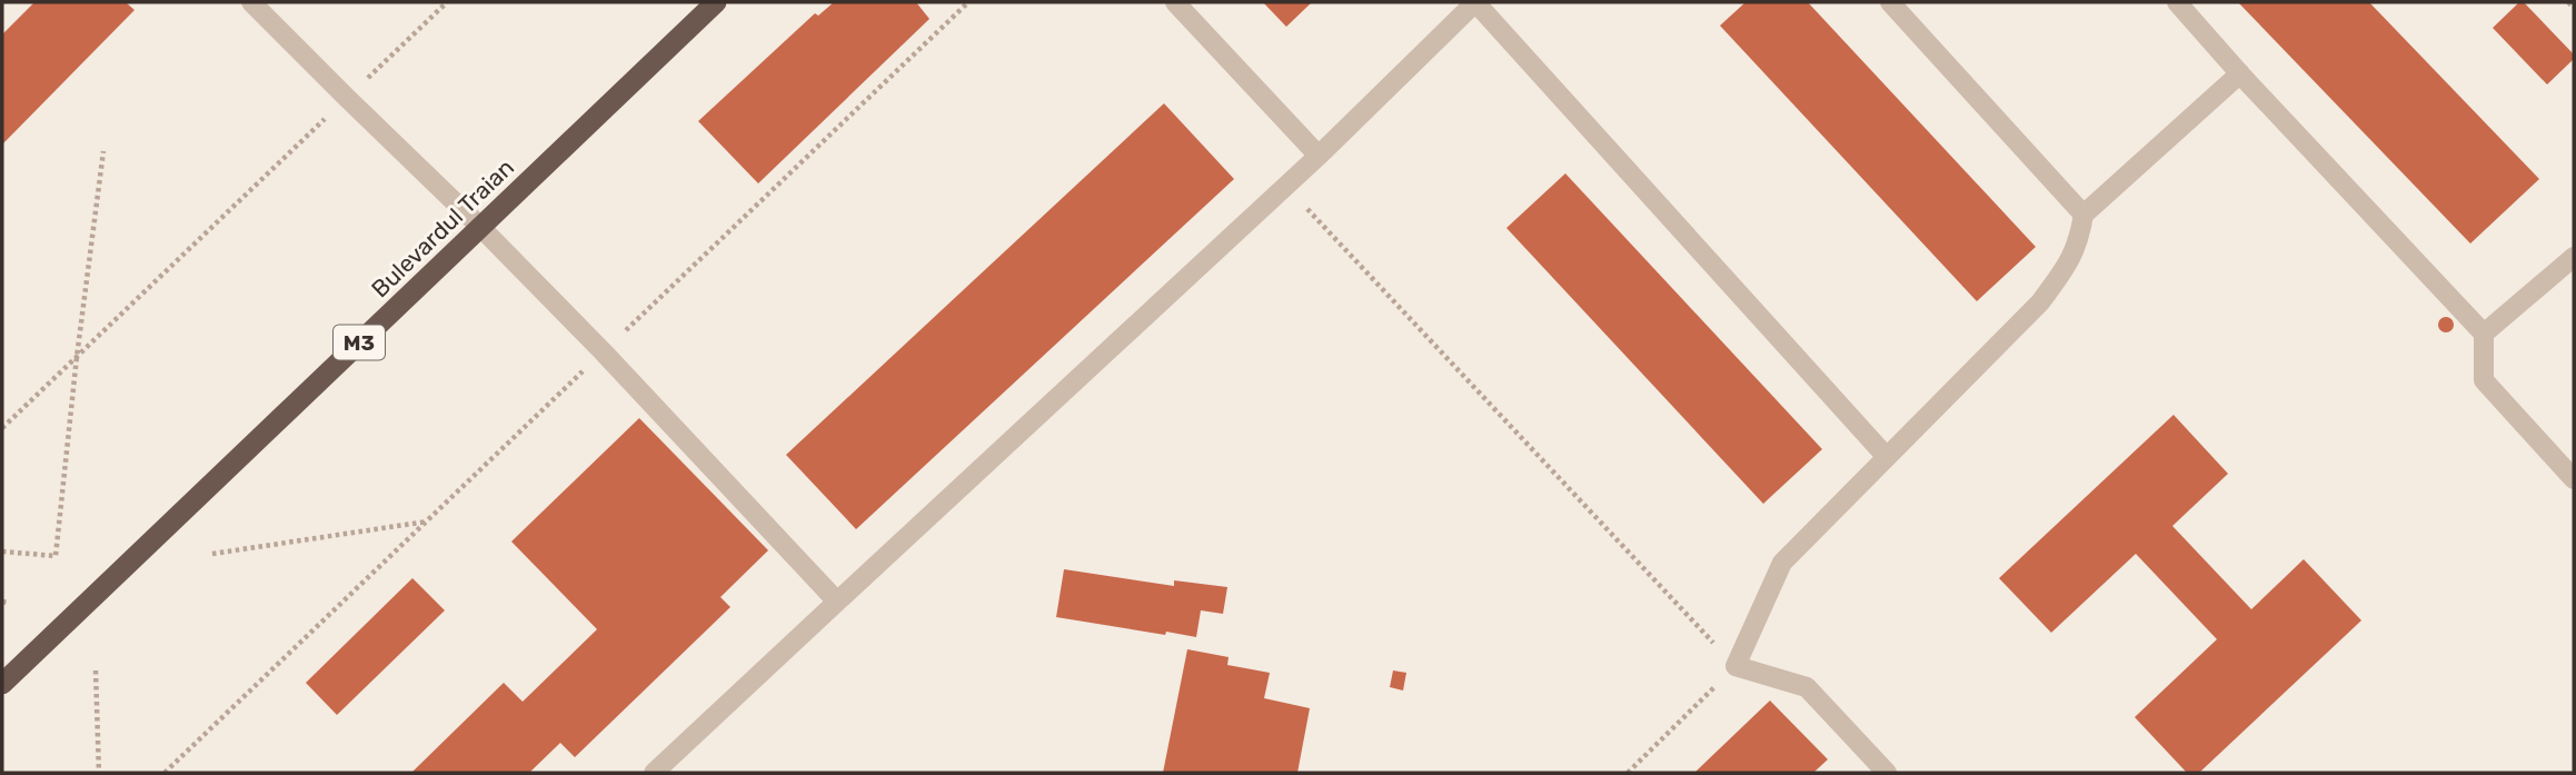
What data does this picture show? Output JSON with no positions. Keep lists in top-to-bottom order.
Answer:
{
  "streets": {
    "highway": ["Bulevardul Traian", "M3"]
  }
}
